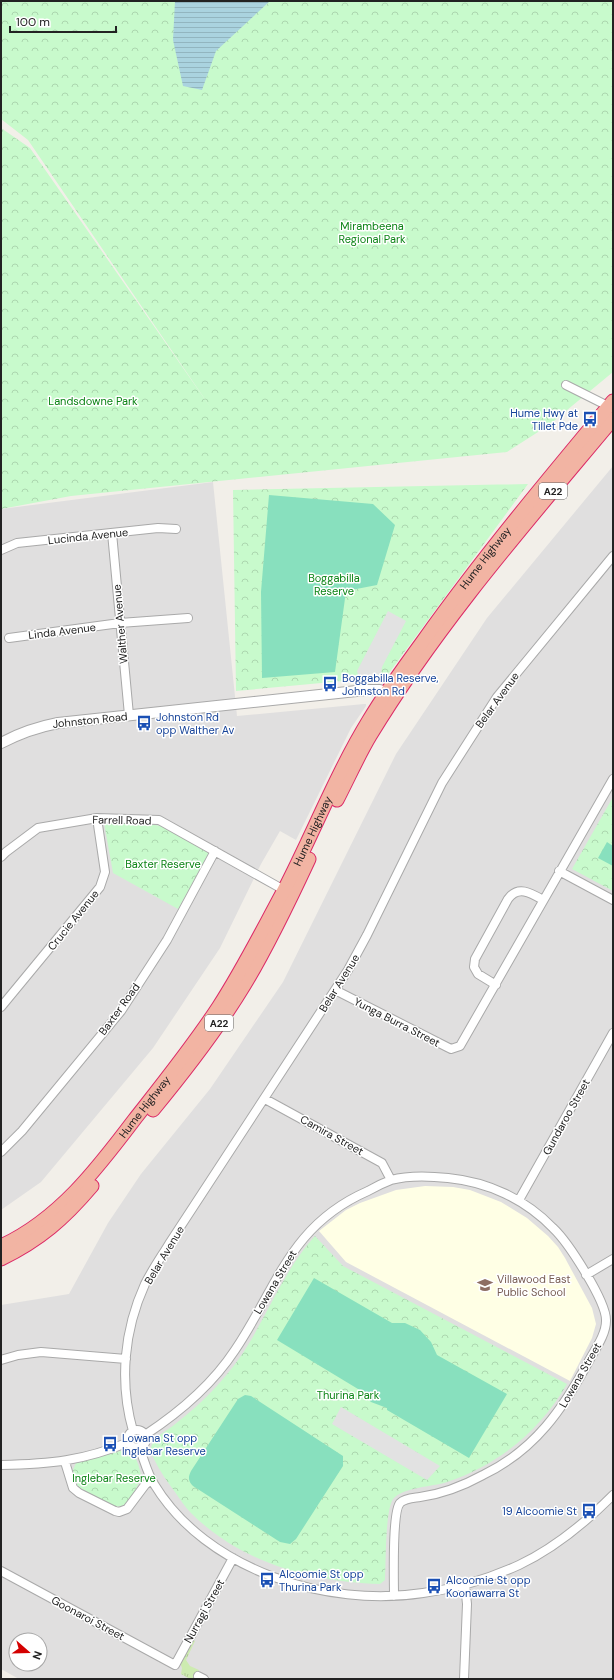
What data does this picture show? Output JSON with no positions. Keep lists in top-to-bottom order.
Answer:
{
  "streets": {
    "highway": ["A22", "Hume Highway"],
    "street": [
      "Lucinda Avenue",
      "Walther Avenue",
      "Linda Avenue",
      "Belar Avenue",
      "Johnston Road",
      "Farrell Road",
      "Crucie Avenue",
      "Baxter Road",
      "Yunga Burra Street",
      "Gundaroo Street",
      "Camira Street",
      "Lowana Street",
      "Nurragi Street",
      "Goonaroi Street"
    ]
  },
  "crossings": [
    ["Lucinda Avenue", "Walther Avenue"],
    ["Hume Highway", "Johnston Road"],
    ["Hume Highway", "Farrell Road"],
    ["Walther Avenue", "Linda Avenue"],
    ["Walther Avenue", "Johnston Road"],
    ["Belar Avenue", "Yunga Burra Street"],
    ["Belar Avenue", "Camira Street"],
    ["Belar Avenue", "Lowana Street"],
    ["Farrell Road", "Crucie Avenue"],
    ["Farrell Road", "Baxter Road"],
    ["Gundaroo Street", "Lowana Street"],
    ["Camira Street", "Lowana Street"],
    ["Nurragi Street", "Goonaroi Street"]
  ],
  "parks": [
    "Mirambeena Regional Park",
    "Landsdowne Park",
    "Boggabilla Reserve",
    "Baxter Reserve",
    "Thurina Park",
    "Inglebar Reserve"
  ],
  "places": {
    "bus stop": [
      "Hume Hwy at Tillet Pde",
      "Boggabilla Reserve, Johnston Rd",
      "Johnston Rd opp Walther Av",
      "Lowana St opp Inglebar Reserve",
      "19 Alcoomie St",
      "Alcoomie St opp Thurina Park",
      "Alcoomie St opp Koonawarra St"
    ],
    "school or university": ["Villawood East Public School"]
  },
  "scale_bar": "100 m",
  "north": "right"
}
